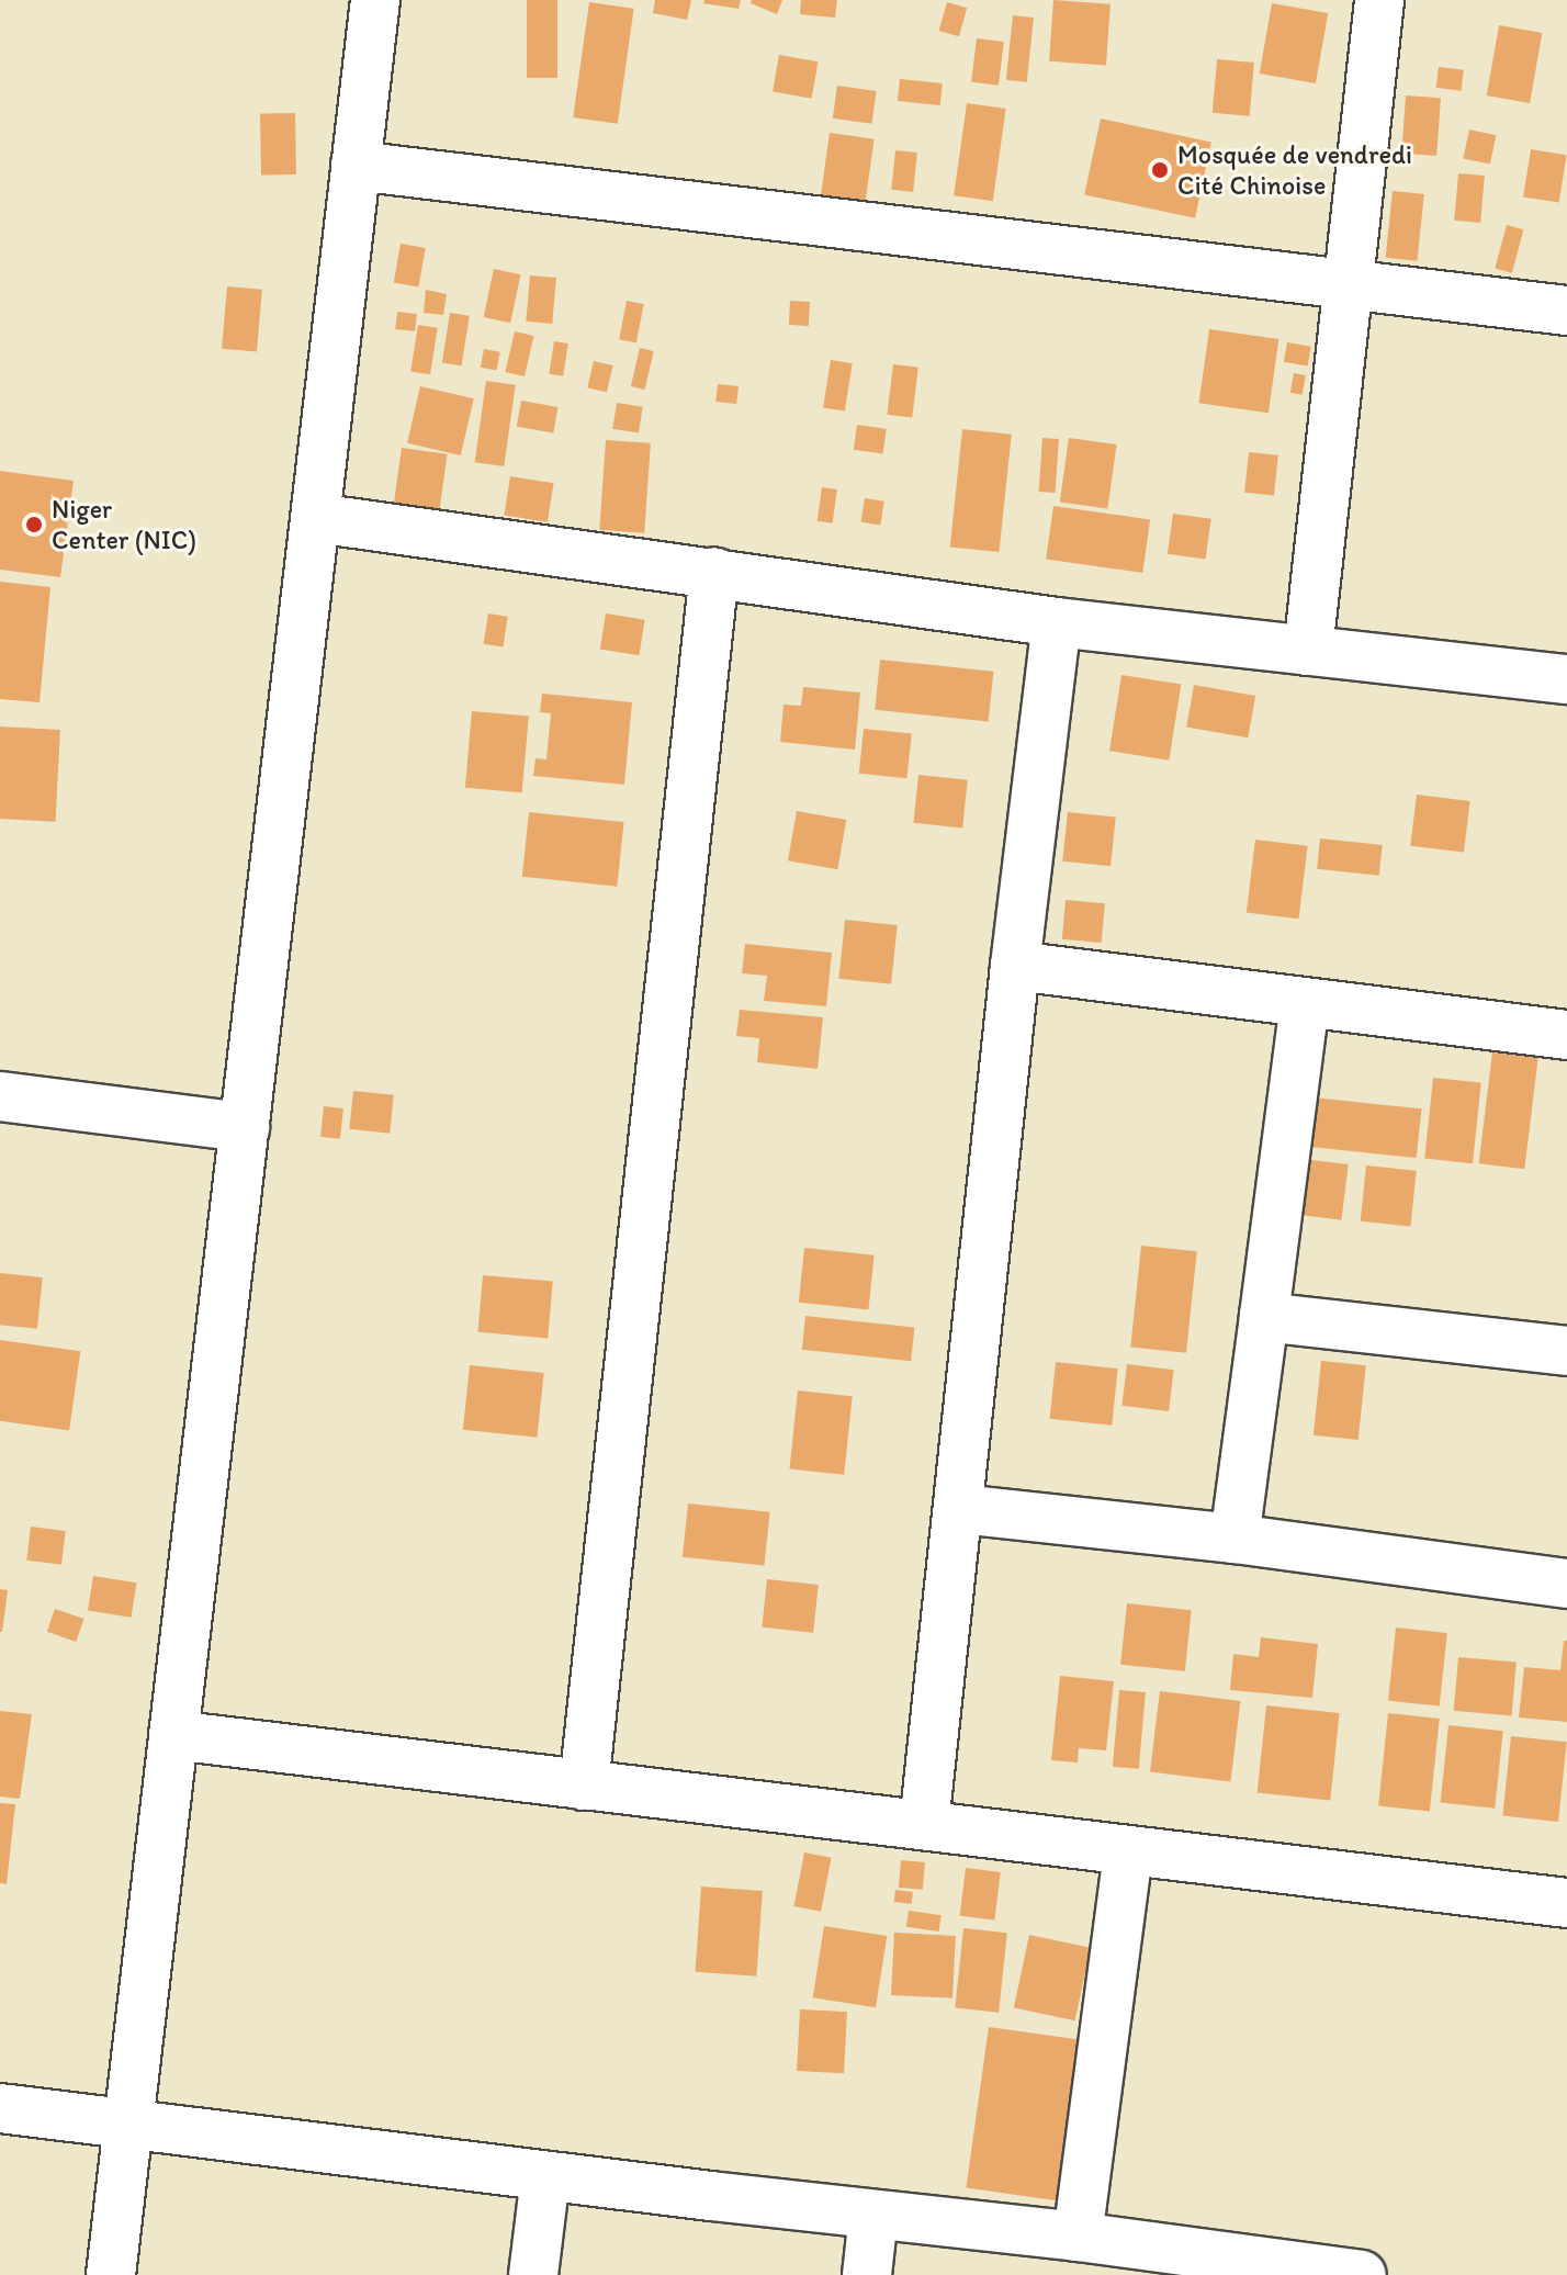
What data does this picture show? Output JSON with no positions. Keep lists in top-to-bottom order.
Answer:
{
  "places": ["Mosquée de vendredi Cité Chinoise", "Niger Center (NIC)"]
}
